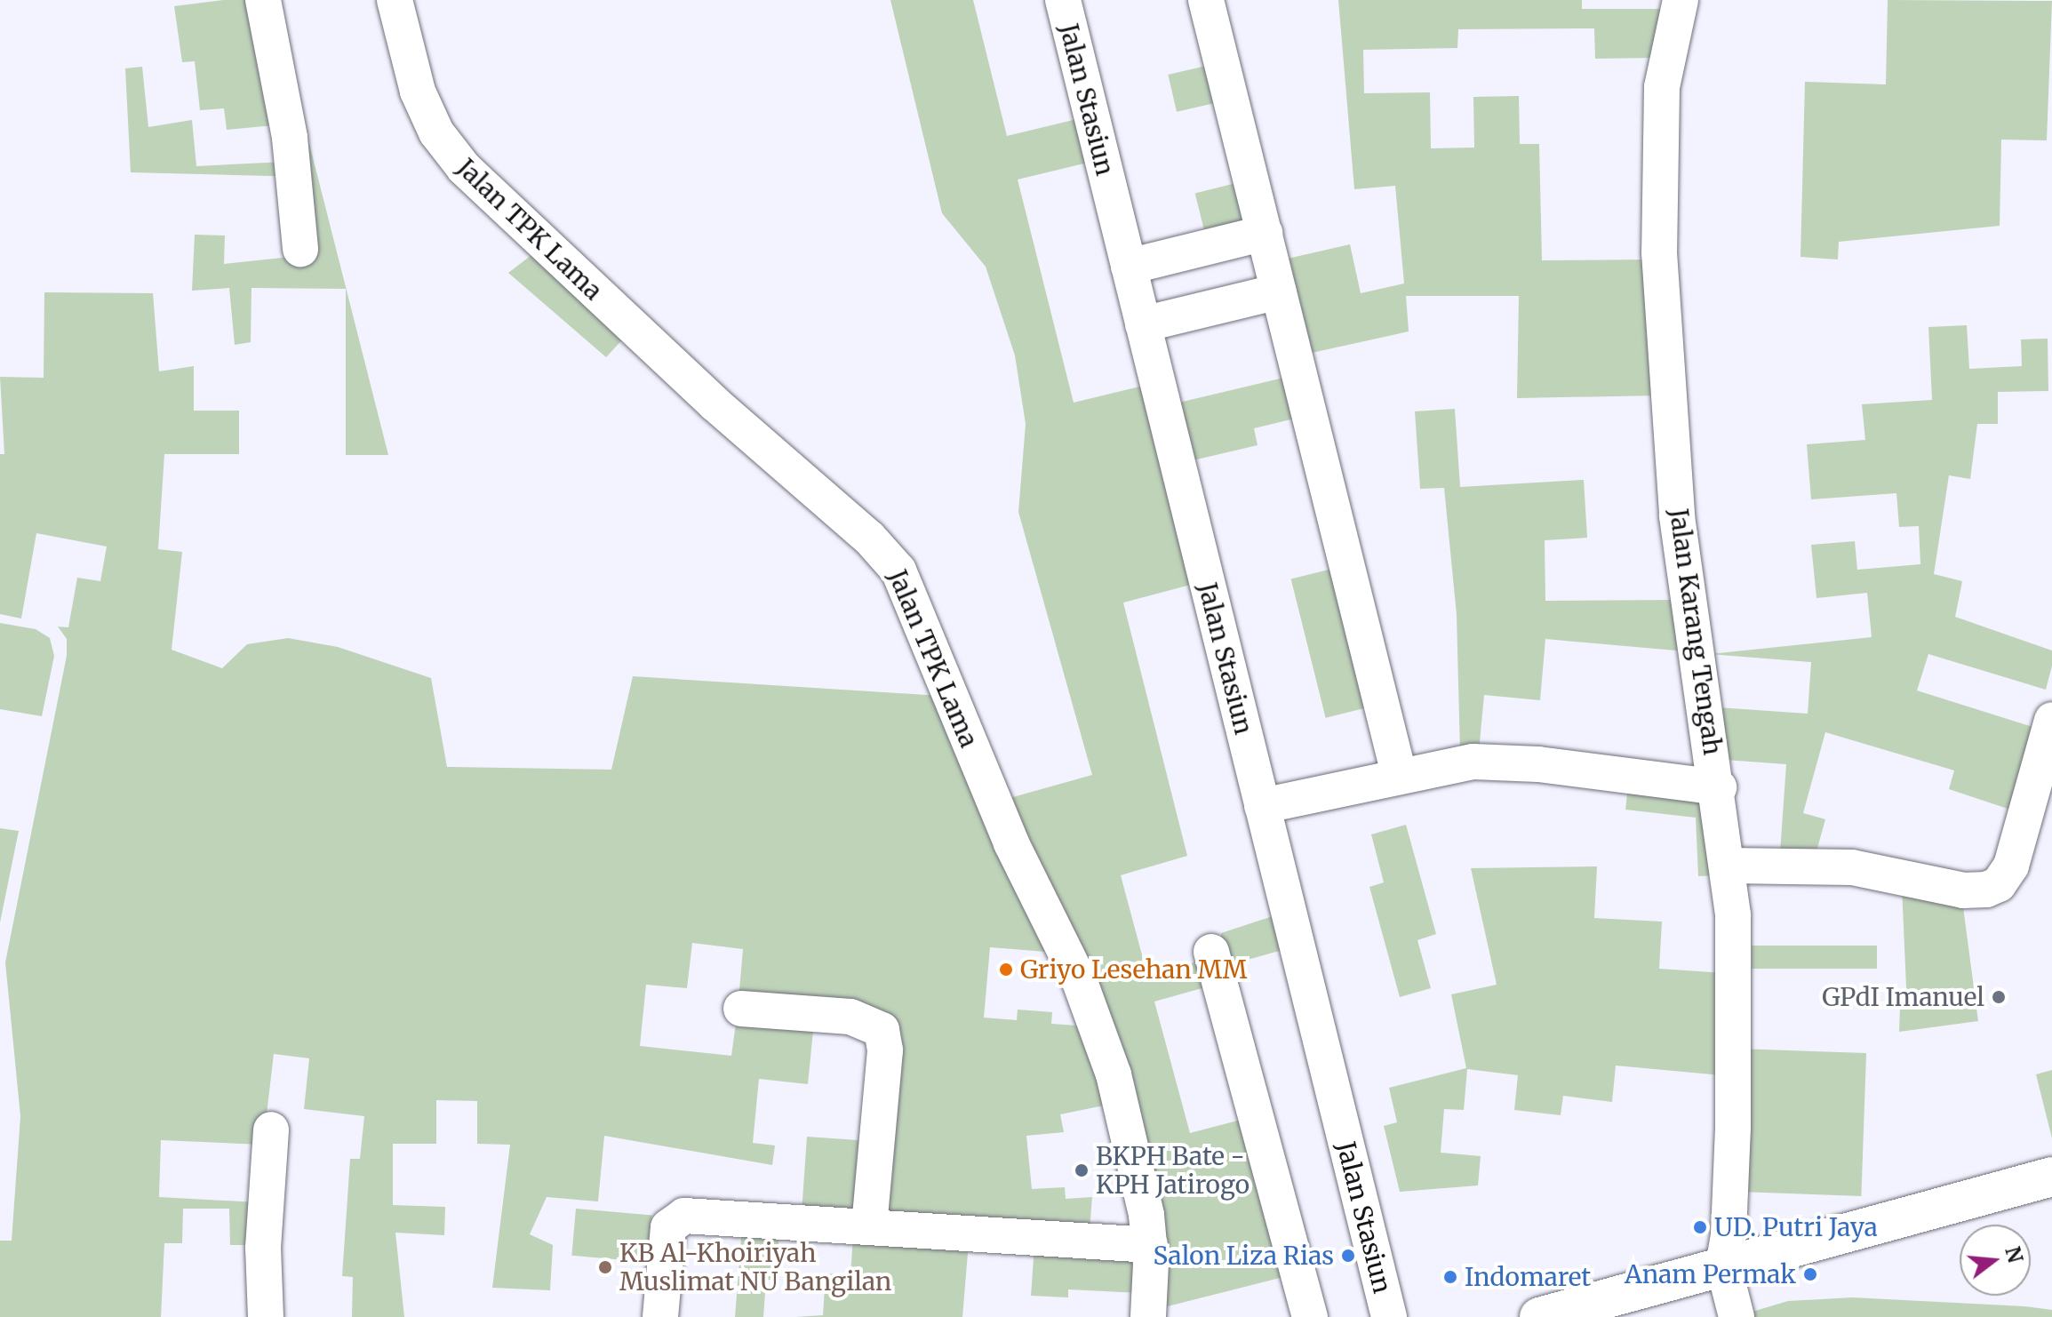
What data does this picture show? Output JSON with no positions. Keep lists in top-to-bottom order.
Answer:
{
  "streets": {
    "street": ["Jalan Stasiun", "Jalan TPK Lama", "Jalan Karang Tengah"]
  },
  "places": [
    "Griyo Lesehan MM",
    "GPdI Imanuel",
    "BKPH Bate - KPH Jatirogo",
    "UD. Putri Jaya",
    "Salon Liza Rias",
    "KB Al-Khoiriyah Muslimat NU Bangilan",
    "Anam Permak",
    "Indomaret"
  ],
  "north": "right"
}
